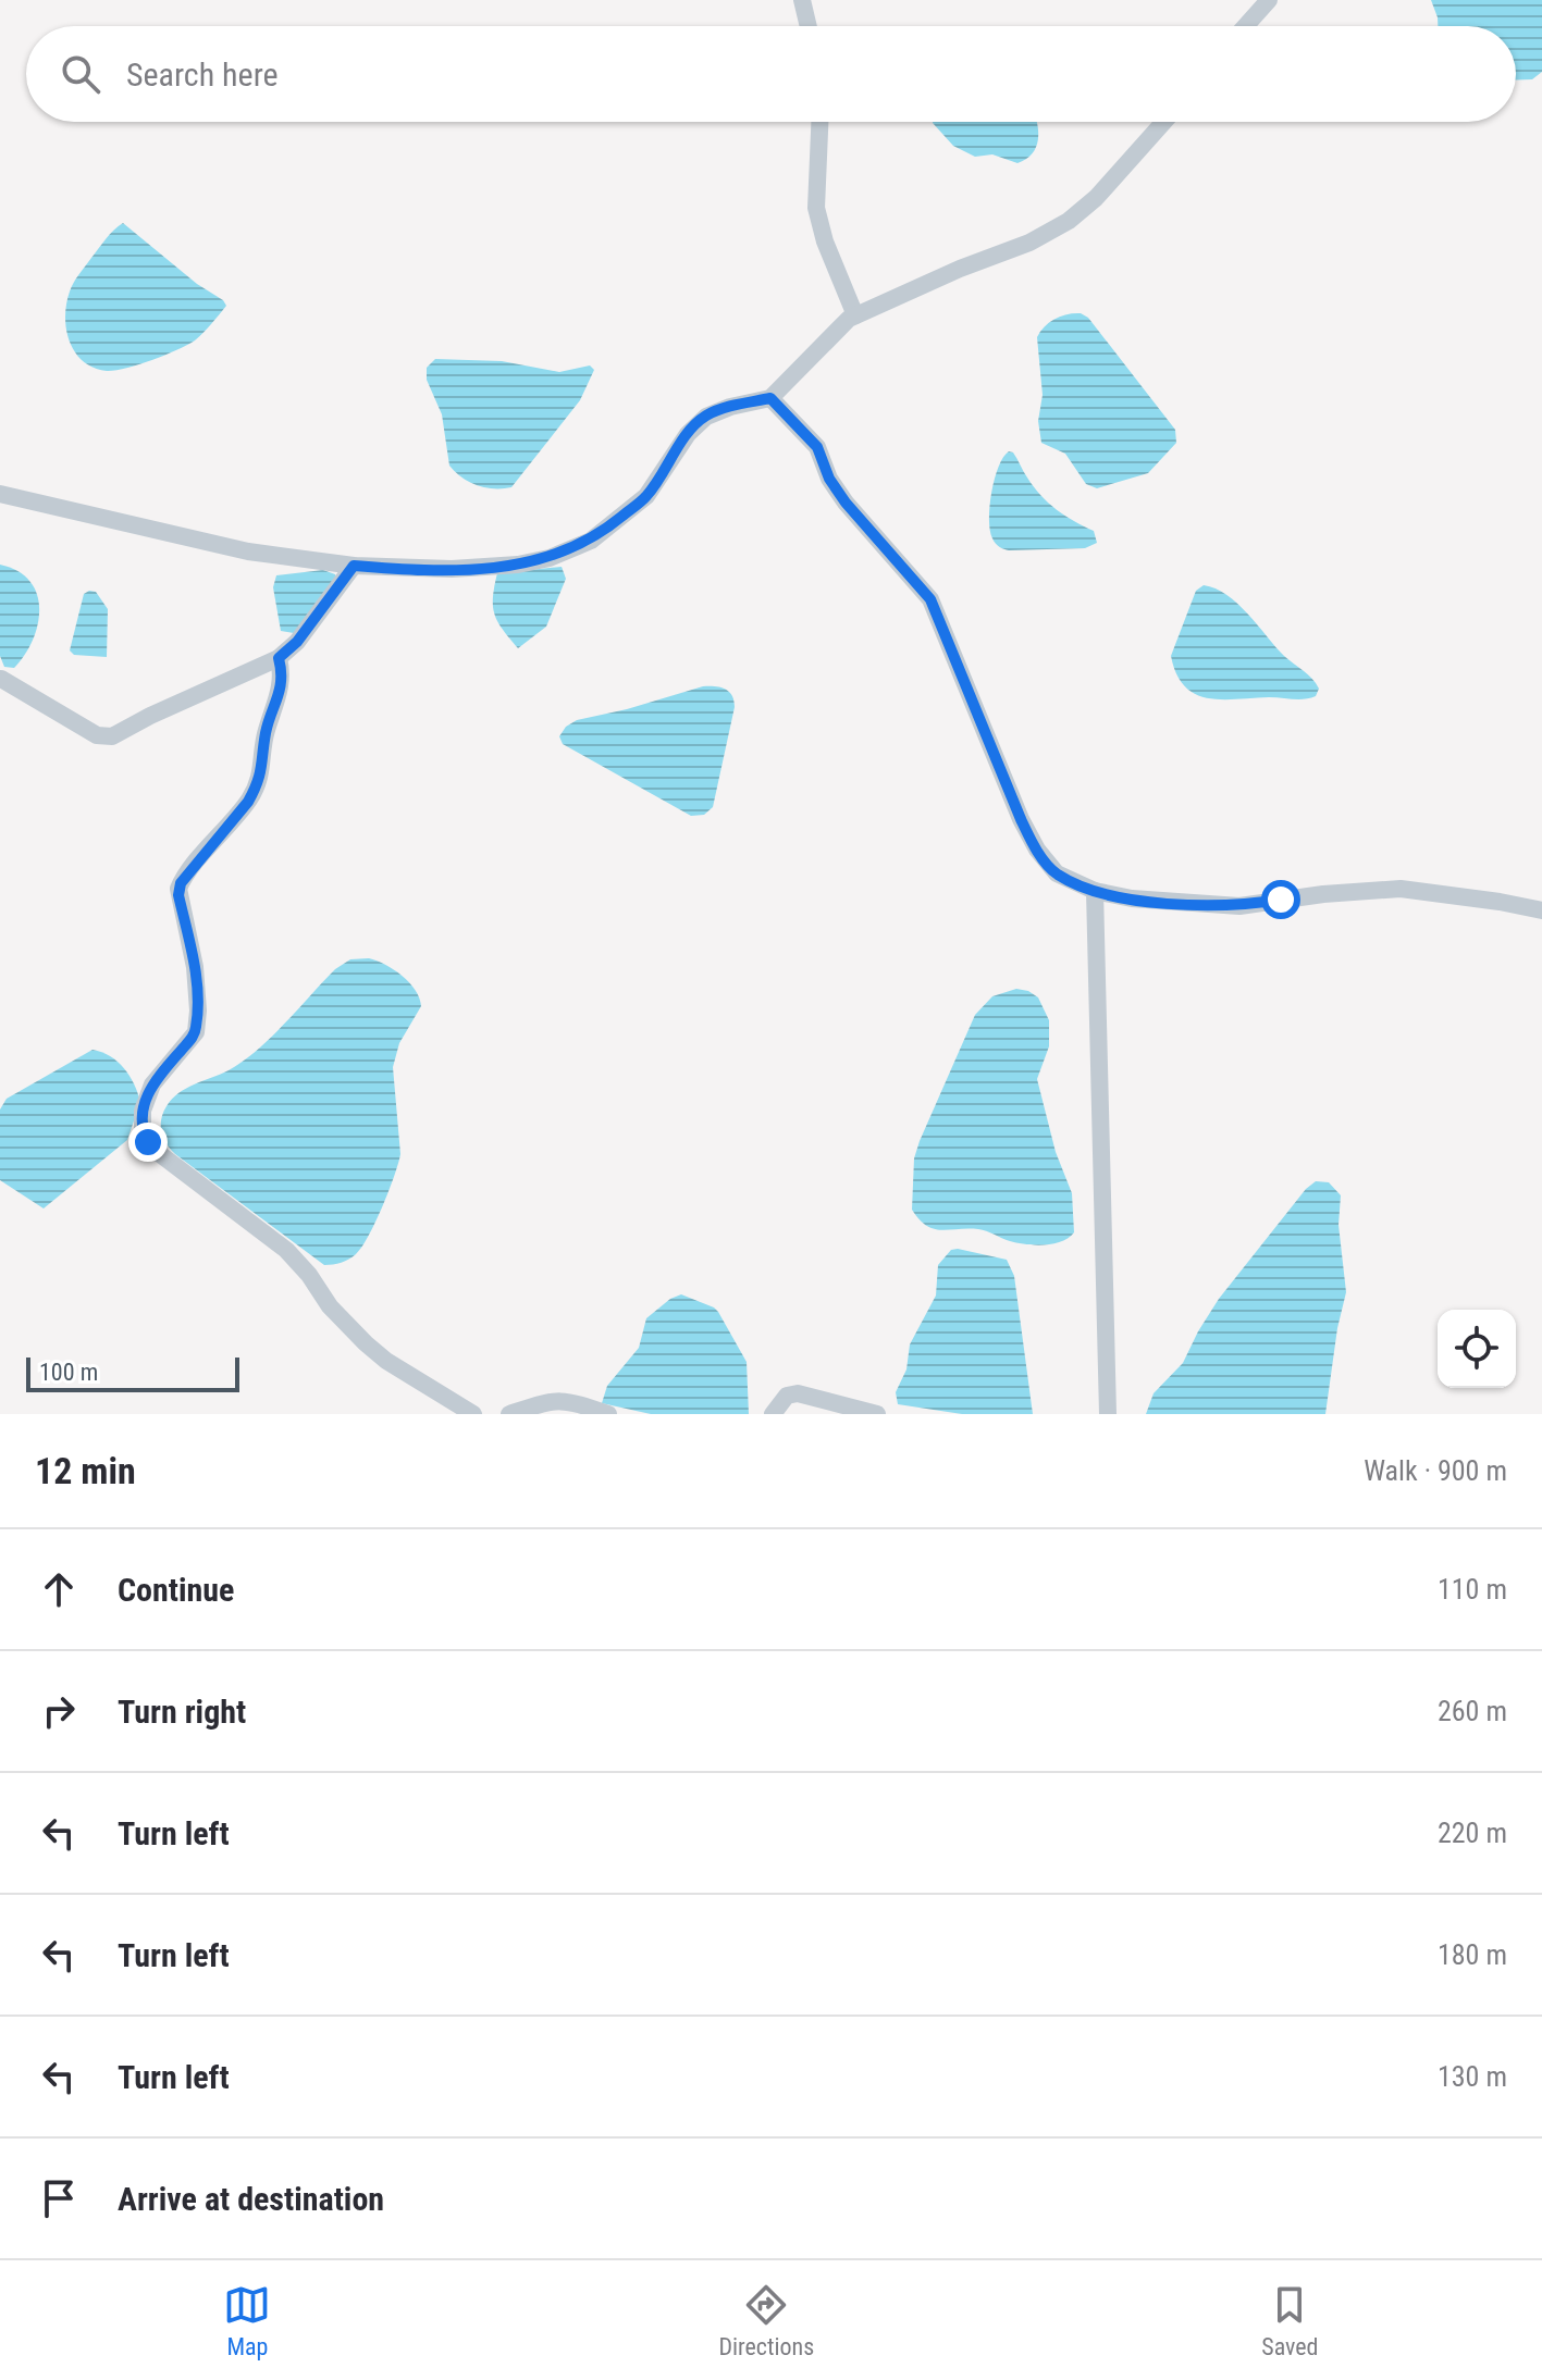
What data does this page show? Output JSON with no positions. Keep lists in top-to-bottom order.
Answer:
{
  "scale_bar": "100 m",
  "page": {
    "search": "Search here",
    "scale": "100 m",
    "heading": ["12 min", "Walk · 900 m"],
    "list": [
      ["Continue", "110 m"],
      ["Turn right", "260 m"],
      ["Turn left", "220 m"],
      ["Turn left", "180 m"],
      ["Turn left", "130 m"],
      "Arrive at destination"
    ],
    "nav": ["Map", "Directions", "Saved"]
  }
}
